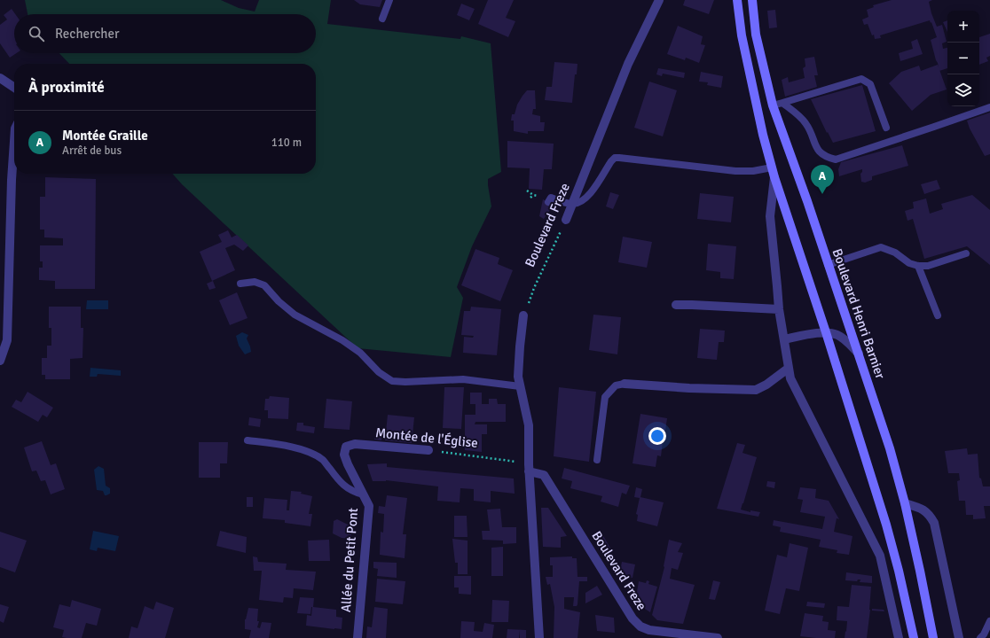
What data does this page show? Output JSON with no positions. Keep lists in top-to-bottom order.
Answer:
{
  "streets": {
    "main road": ["Boulevard Henri Barnier"],
    "street": ["Boulevard Freze", "Montée de l'Église", "Allée du Petit Pont"]
  },
  "crossings": [
    ["Montée de l'Église", "Allée du Petit Pont"]
  ],
  "page": {
    "map_buttons": ["+", "−"],
    "search": "Rechercher",
    "heading": "À proximité",
    "list": [
      {
        "mark": "A",
        "name": "Montée Graille",
        "note": "Arrêt de bus",
        "value": "110 m"
      }
    ],
    "pins": "A"
  }
}
